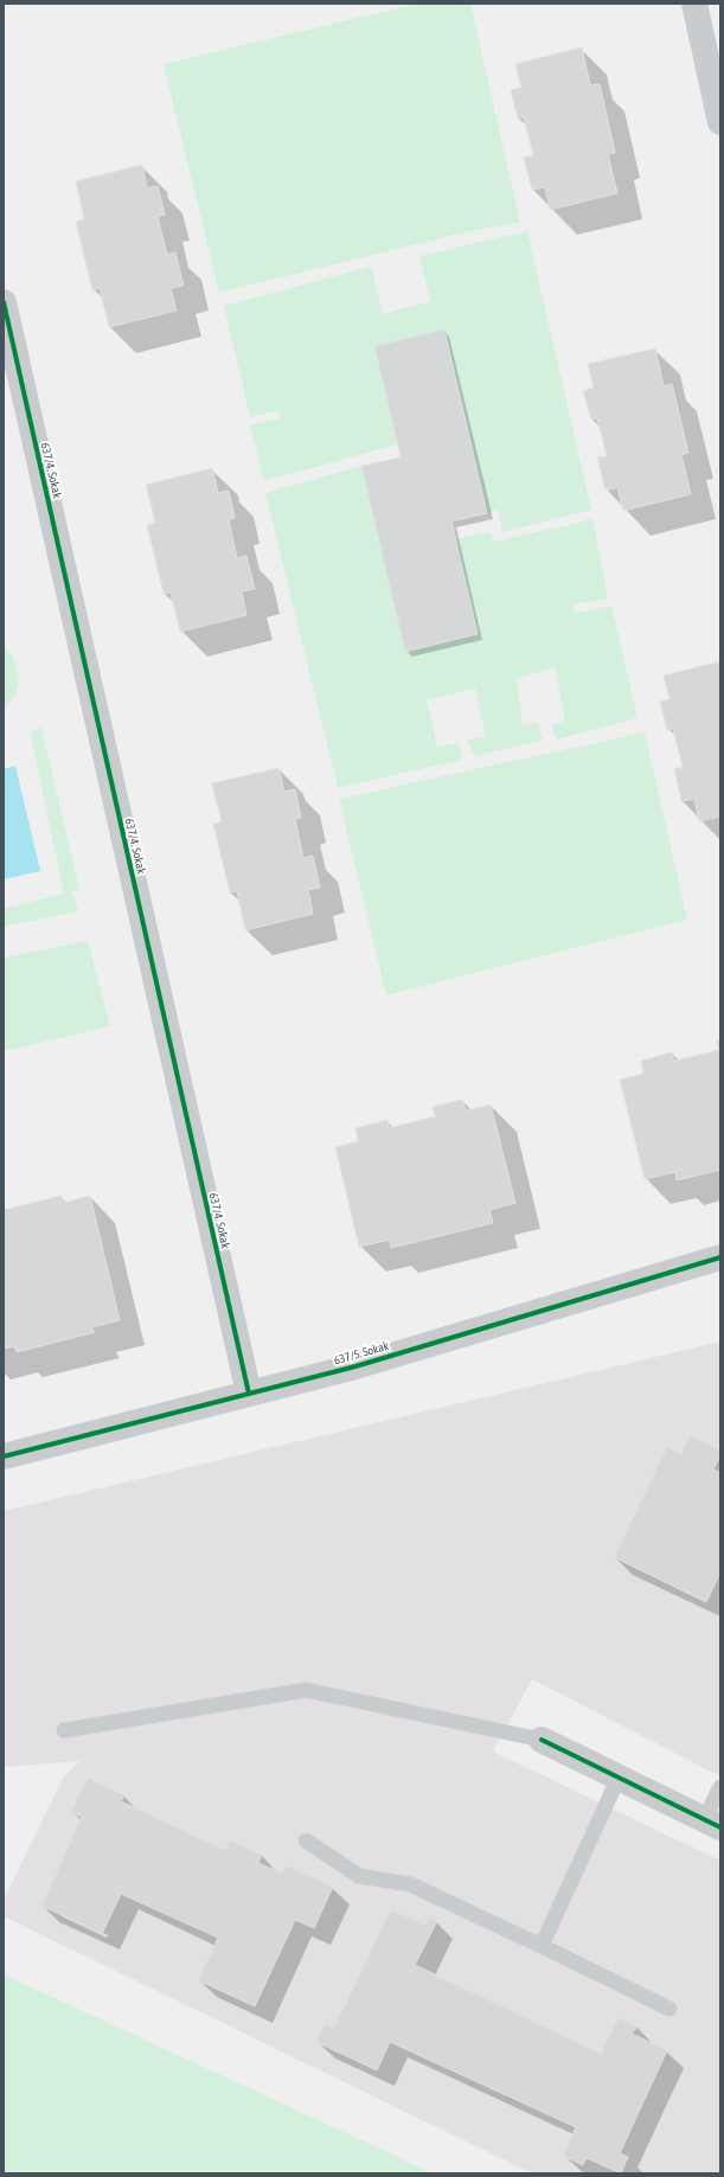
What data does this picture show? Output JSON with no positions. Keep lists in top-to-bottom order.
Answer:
{
  "streets": {
    "street": ["637/4. Sokak", "637/5. Sokak"]
  },
  "crossings": [
    ["637/4. Sokak", "637/5. Sokak"]
  ]
}
